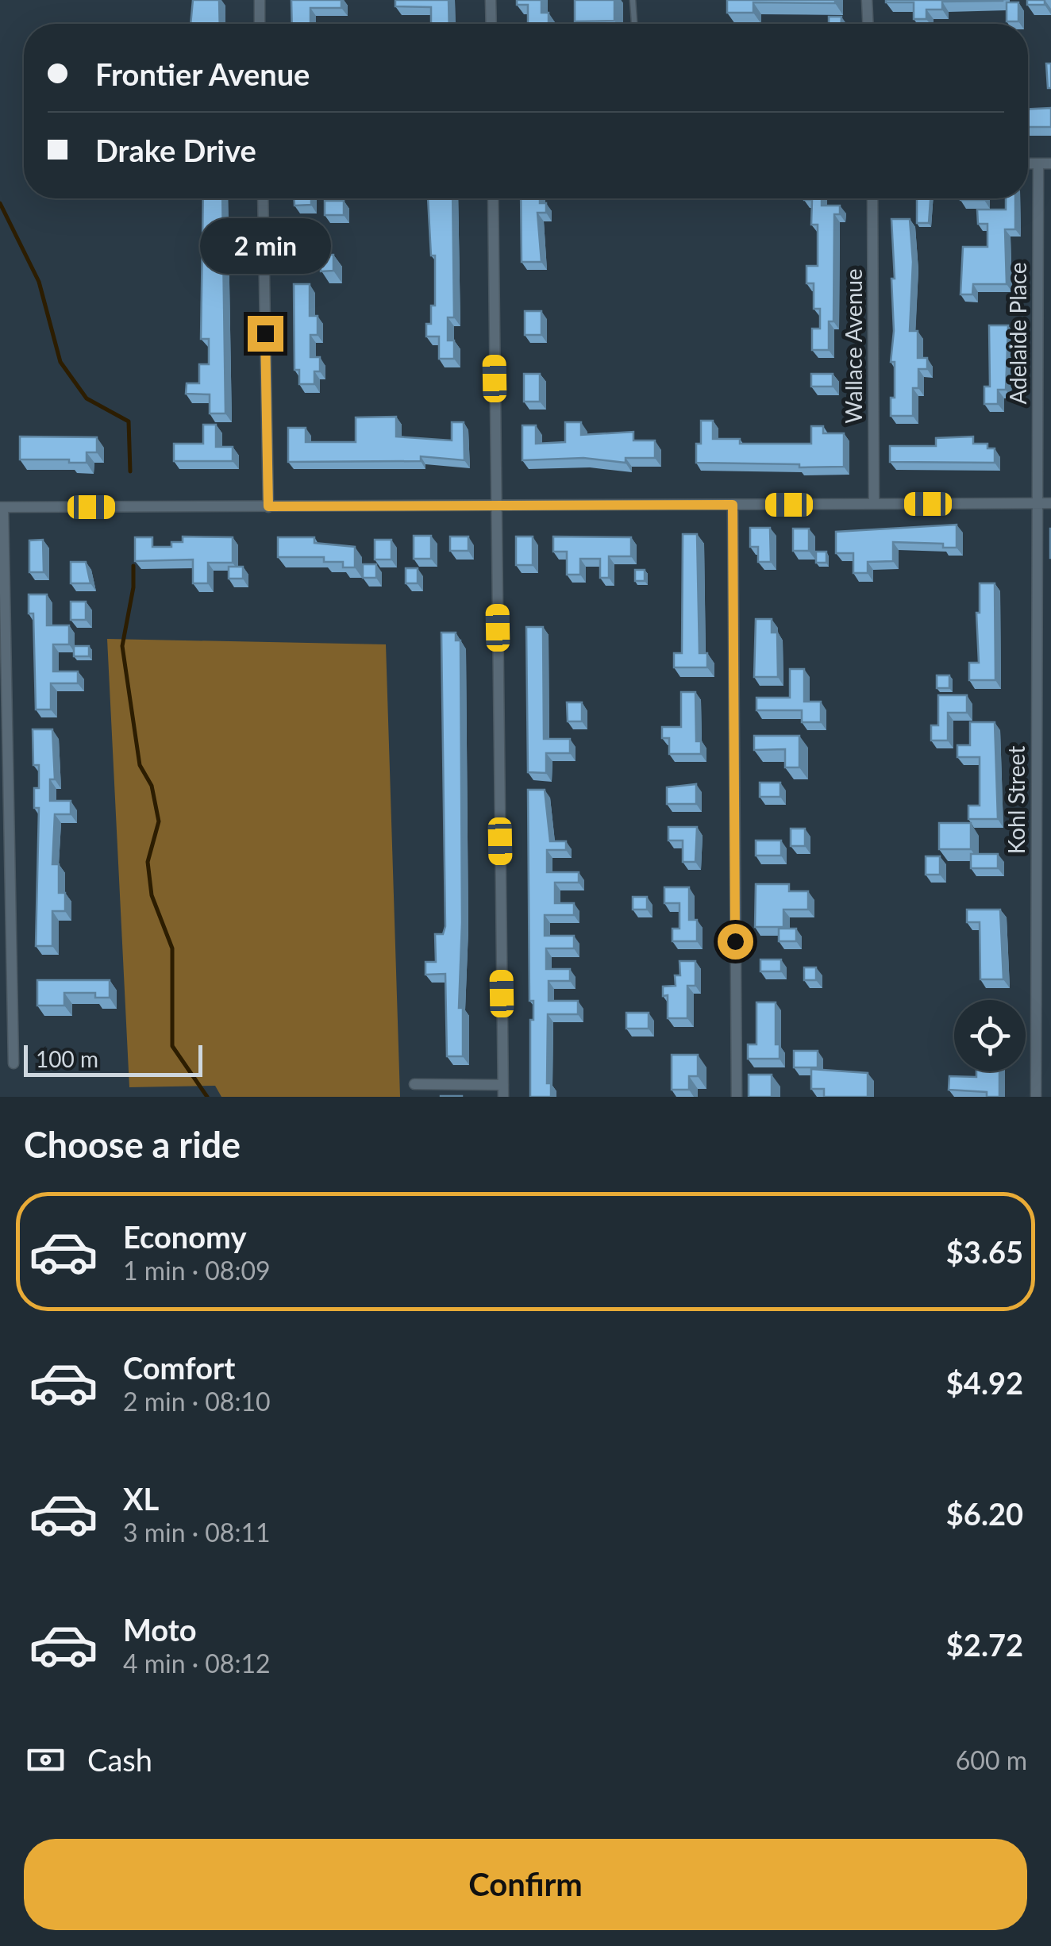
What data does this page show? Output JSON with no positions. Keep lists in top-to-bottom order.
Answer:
{
  "streets": {
    "street": ["Adelaide Place", "Wallace Avenue", "Kohl Street"]
  },
  "crossings": [
    ["Adelaide Place", "Kohl Street"]
  ],
  "scale_bar": "100 m",
  "page": {
    "banner": ["Frontier Avenue", "Drake Drive"],
    "bubble": "2 min",
    "scale": "100 m",
    "heading": "Choose a ride",
    "list": [
      {
        "name": "Economy",
        "note": "1 min · 08:09",
        "value": "$3.65"
      },
      {
        "name": "Comfort",
        "note": "2 min · 08:10",
        "value": "$4.92"
      },
      {
        "name": "XL",
        "note": "3 min · 08:11",
        "value": "$6.20"
      },
      {
        "name": "Moto",
        "note": "4 min · 08:12",
        "value": "$2.72"
      }
    ],
    "pay": ["Cash", "600 m"],
    "buttons": "Confirm"
  }
}
